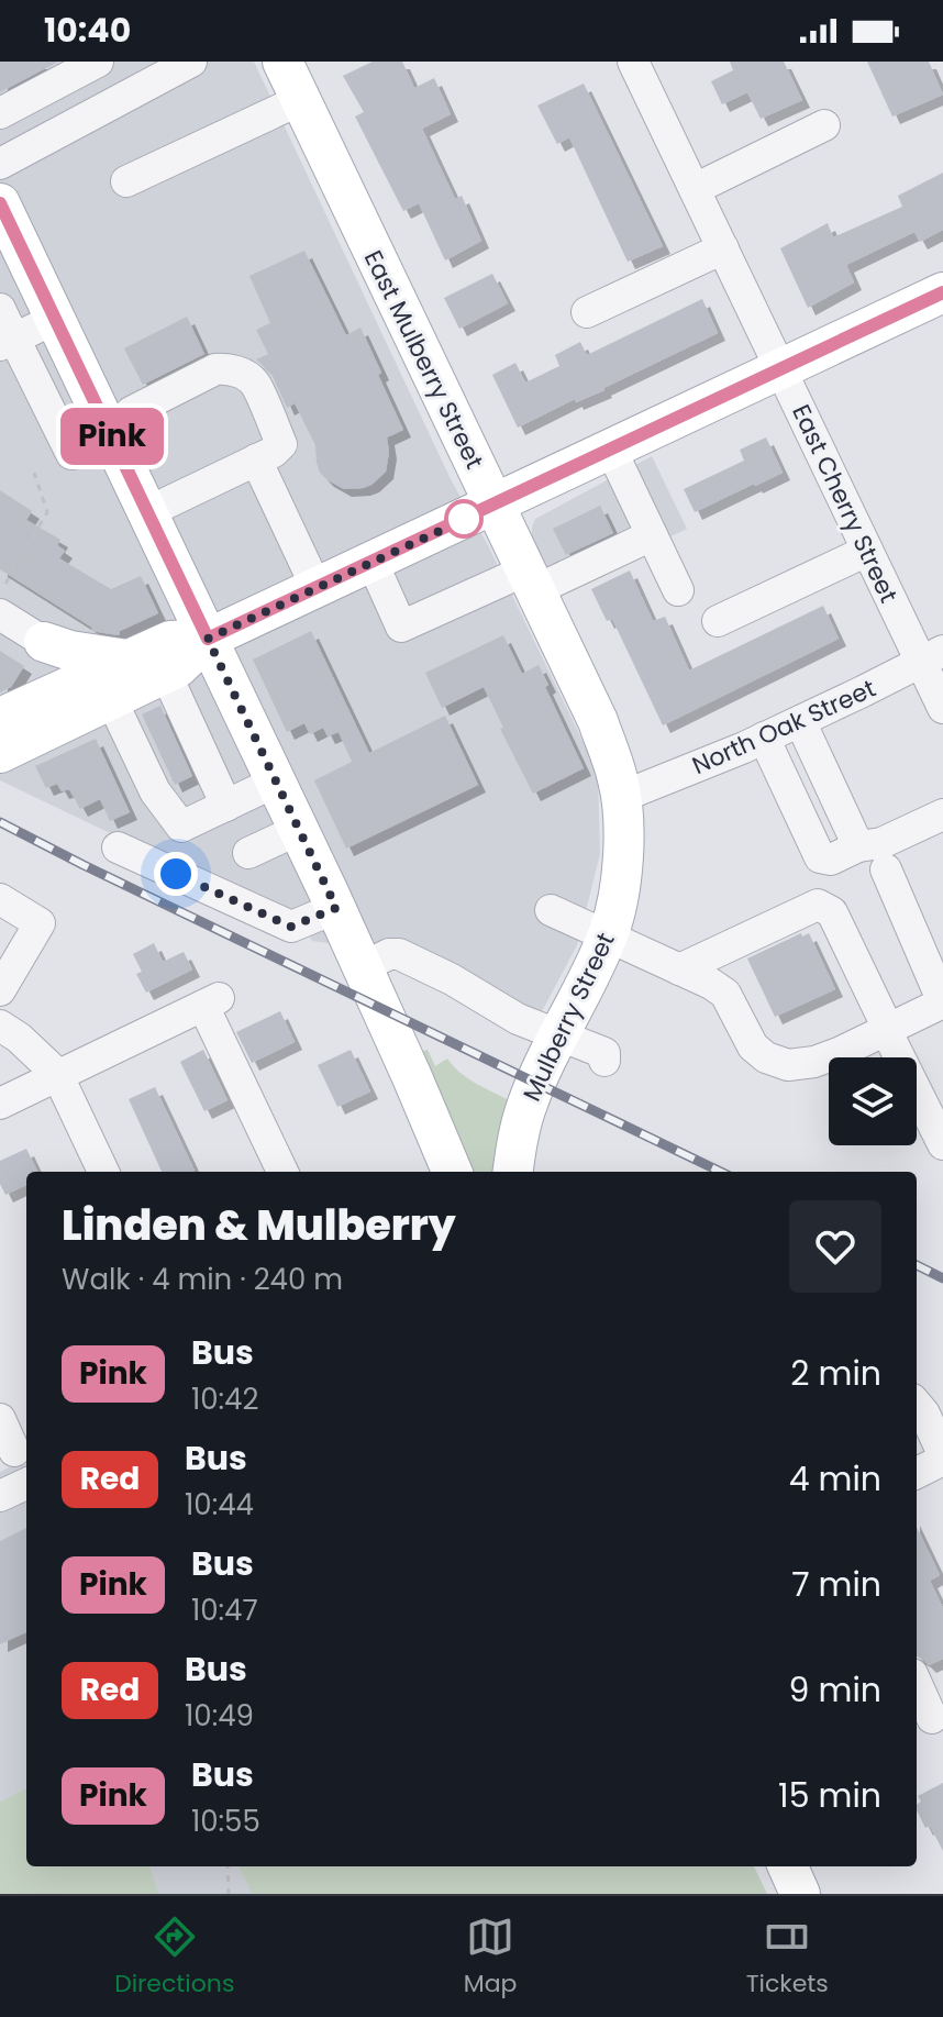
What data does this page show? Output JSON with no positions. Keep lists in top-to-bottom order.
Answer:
{
  "streets": {
    "main road": ["East Mulberry Street", "Mulberry Street"],
    "street": ["East Cherry Street", "North Oak Street"]
  },
  "crossings": [
    ["East Mulberry Street", "North Oak Street"],
    ["East Mulberry Street", "Mulberry Street"],
    ["East Cherry Street", "North Oak Street"],
    ["North Oak Street", "Mulberry Street"]
  ],
  "lines": ["bus line Pink"],
  "page": {
    "status": "10:40",
    "on_map": "Pink",
    "heading": ["Linden & Mulberry", "Walk · 4 min · 240 m"],
    "list": [
      {
        "mark": "Pink",
        "name": "Bus",
        "note": "10:42",
        "value": "2 min"
      },
      {
        "mark": "Red",
        "name": "Bus",
        "note": "10:44",
        "value": "4 min"
      },
      {
        "mark": "Pink",
        "name": "Bus",
        "note": "10:47",
        "value": "7 min"
      },
      {
        "mark": "Red",
        "name": "Bus",
        "note": "10:49",
        "value": "9 min"
      },
      {
        "mark": "Pink",
        "name": "Bus",
        "note": "10:55",
        "value": "15 min"
      }
    ],
    "tabs": ["Directions", "Map", "Tickets"]
  }
}
